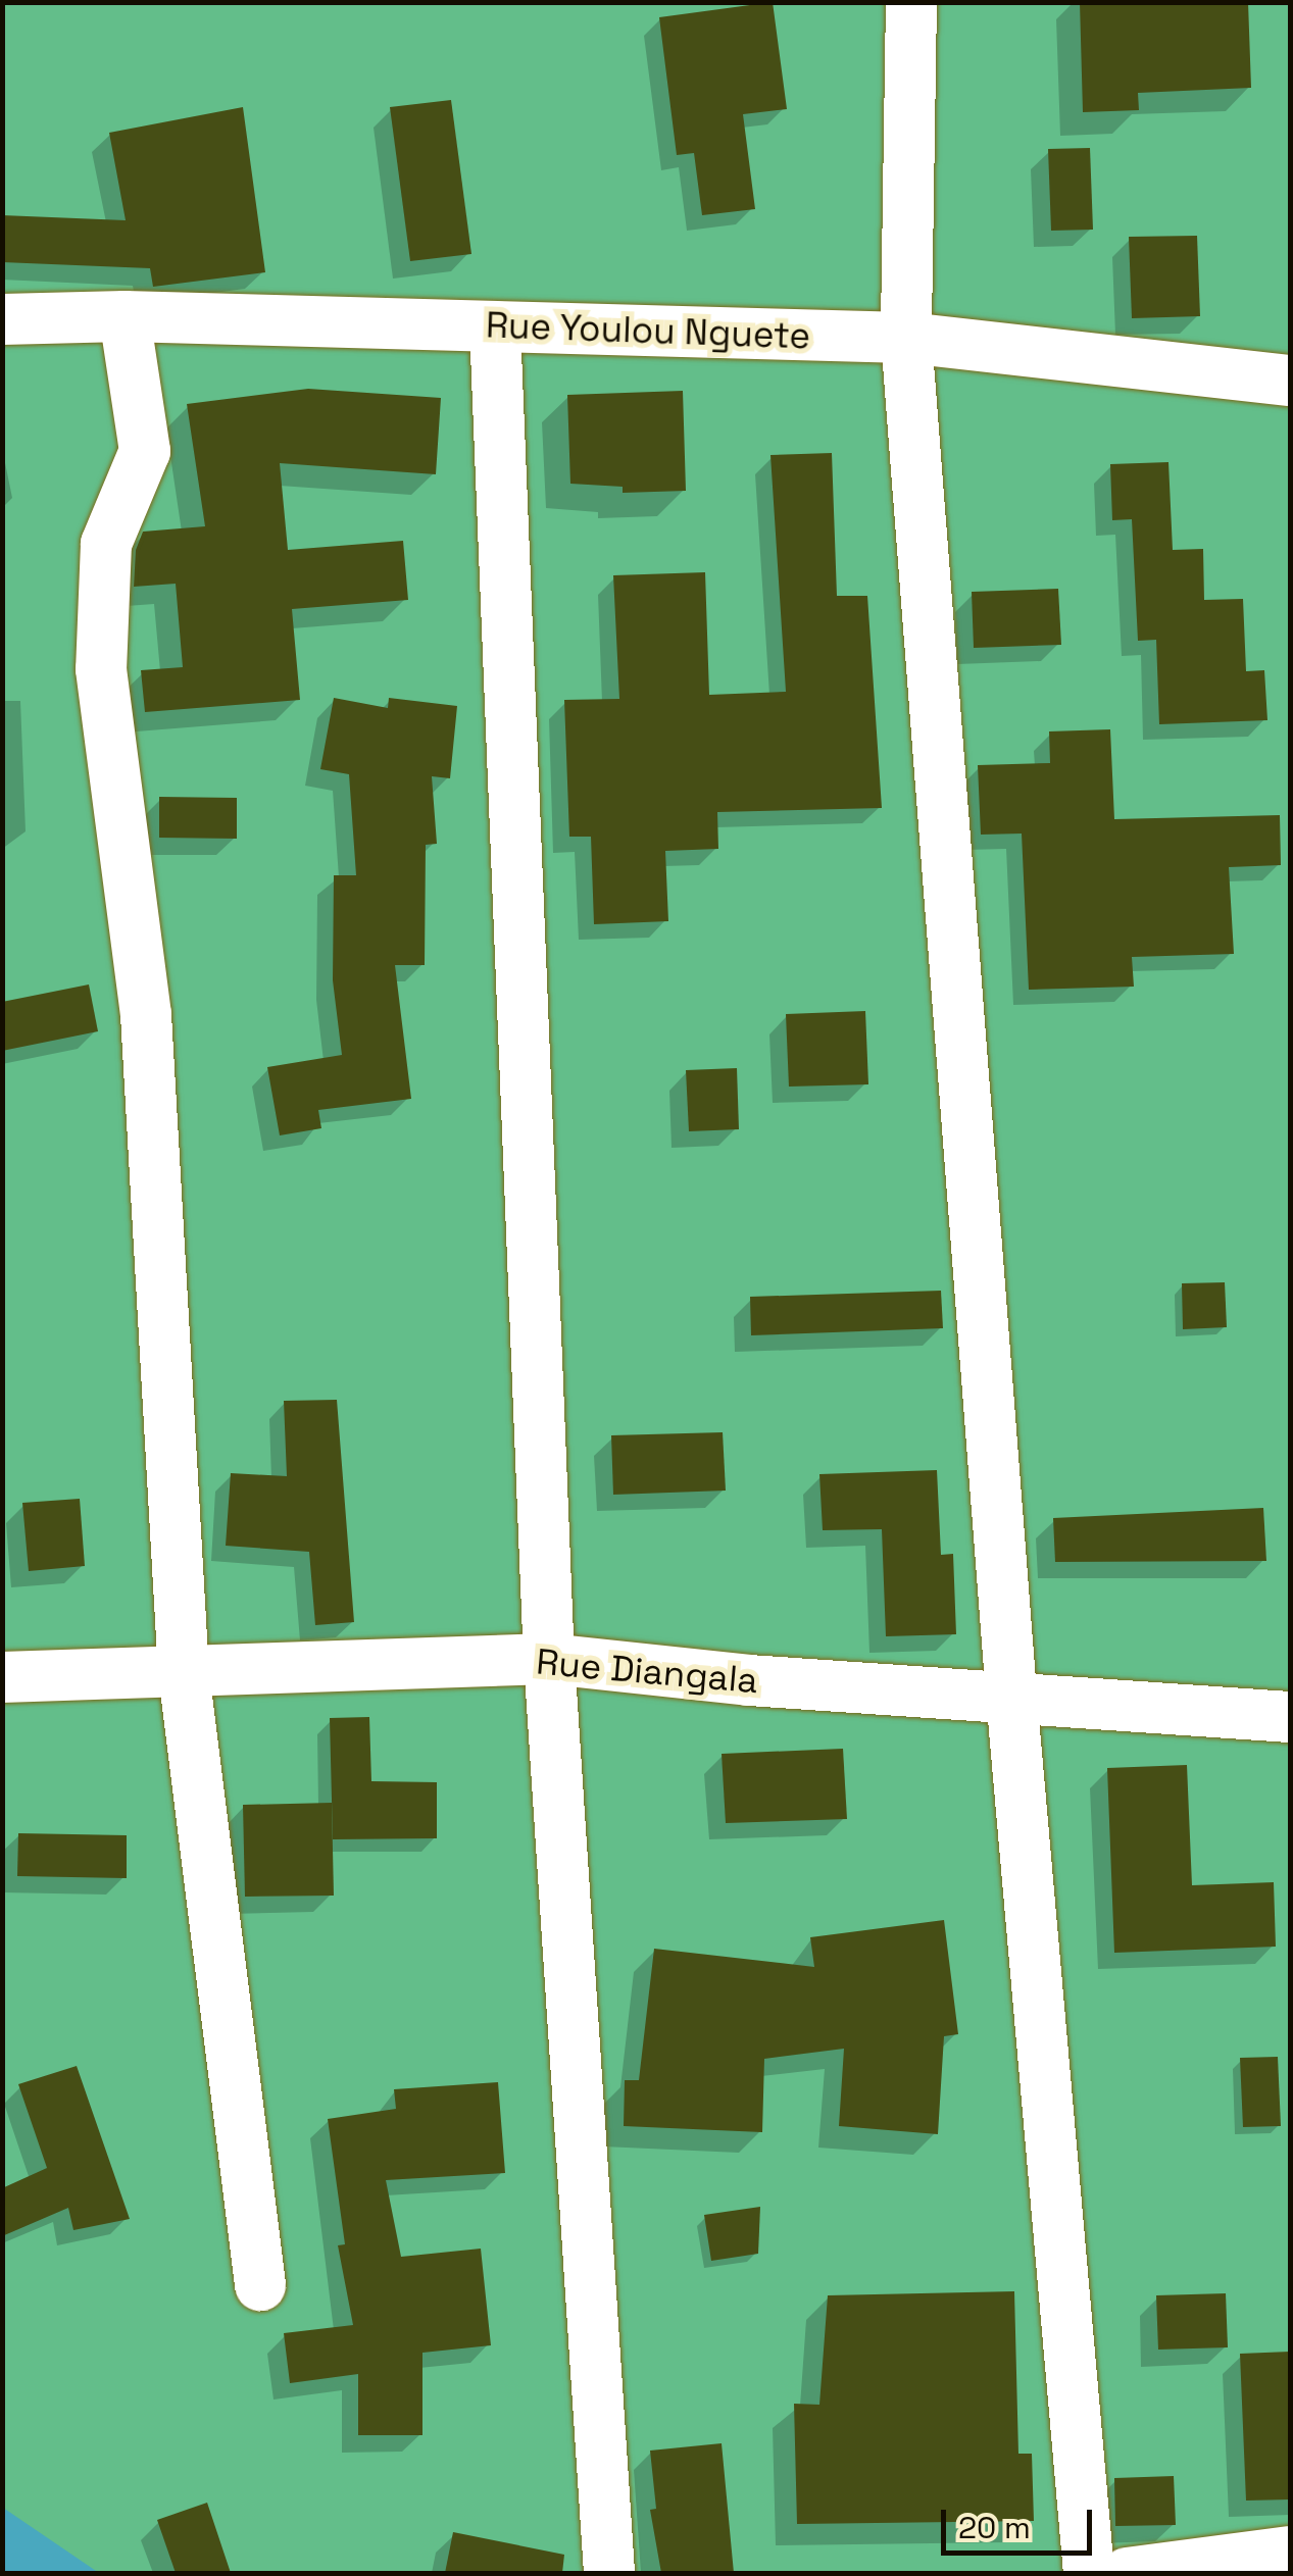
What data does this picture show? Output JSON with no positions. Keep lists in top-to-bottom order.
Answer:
{
  "streets": {
    "street": ["Rue Youlou Nguete", "Rue Diangala"]
  },
  "scale_bar": "20 m"
}
